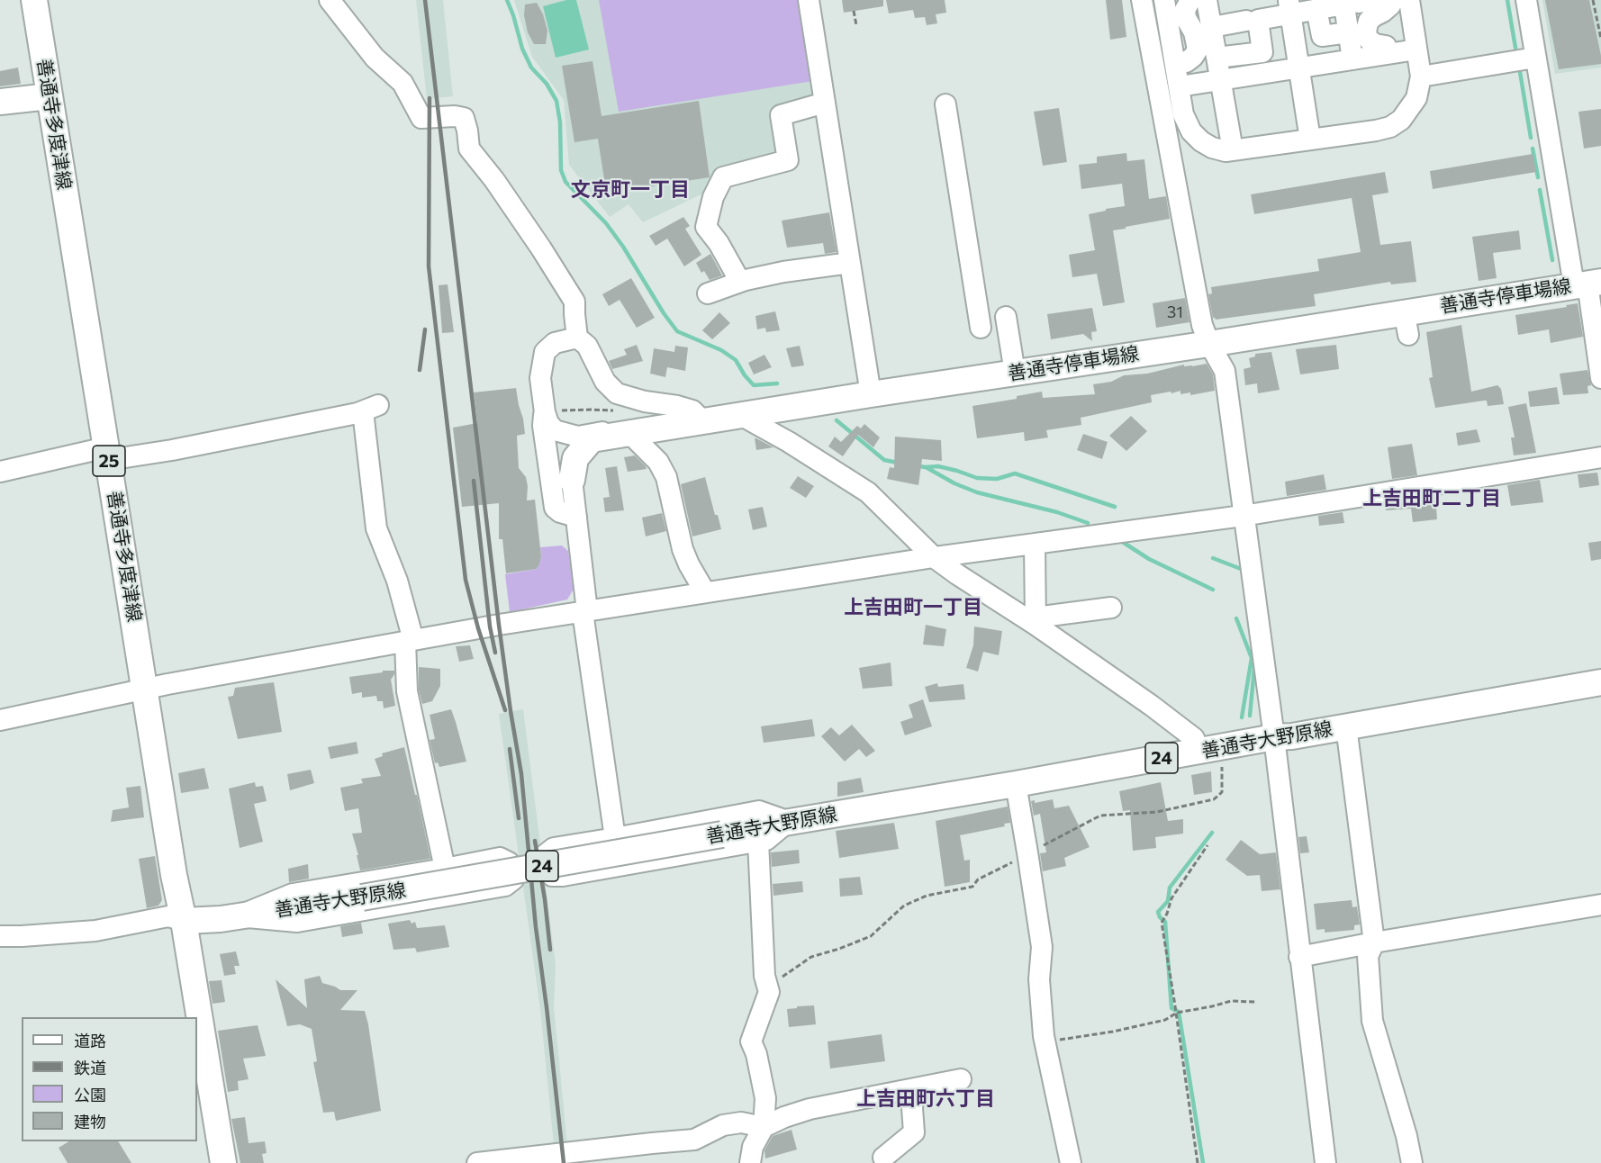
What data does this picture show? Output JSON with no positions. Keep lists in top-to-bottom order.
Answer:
{
  "streets": {
    "main road": [
      "善通寺多度津線",
      "善通寺停車場線",
      "25",
      "善通寺大野原線",
      "24"
    ]
  },
  "crossings": [
    ["善通寺多度津線", "善通寺大野原線"]
  ],
  "districts": [
    "文京町一丁目",
    "上吉田町二丁目",
    "上吉田町一丁目",
    "上吉田町六丁目"
  ],
  "house_numbers": ["31"],
  "legend": [
    "道路",
    "鉄道",
    "公園",
    "建物"
  ]
}
